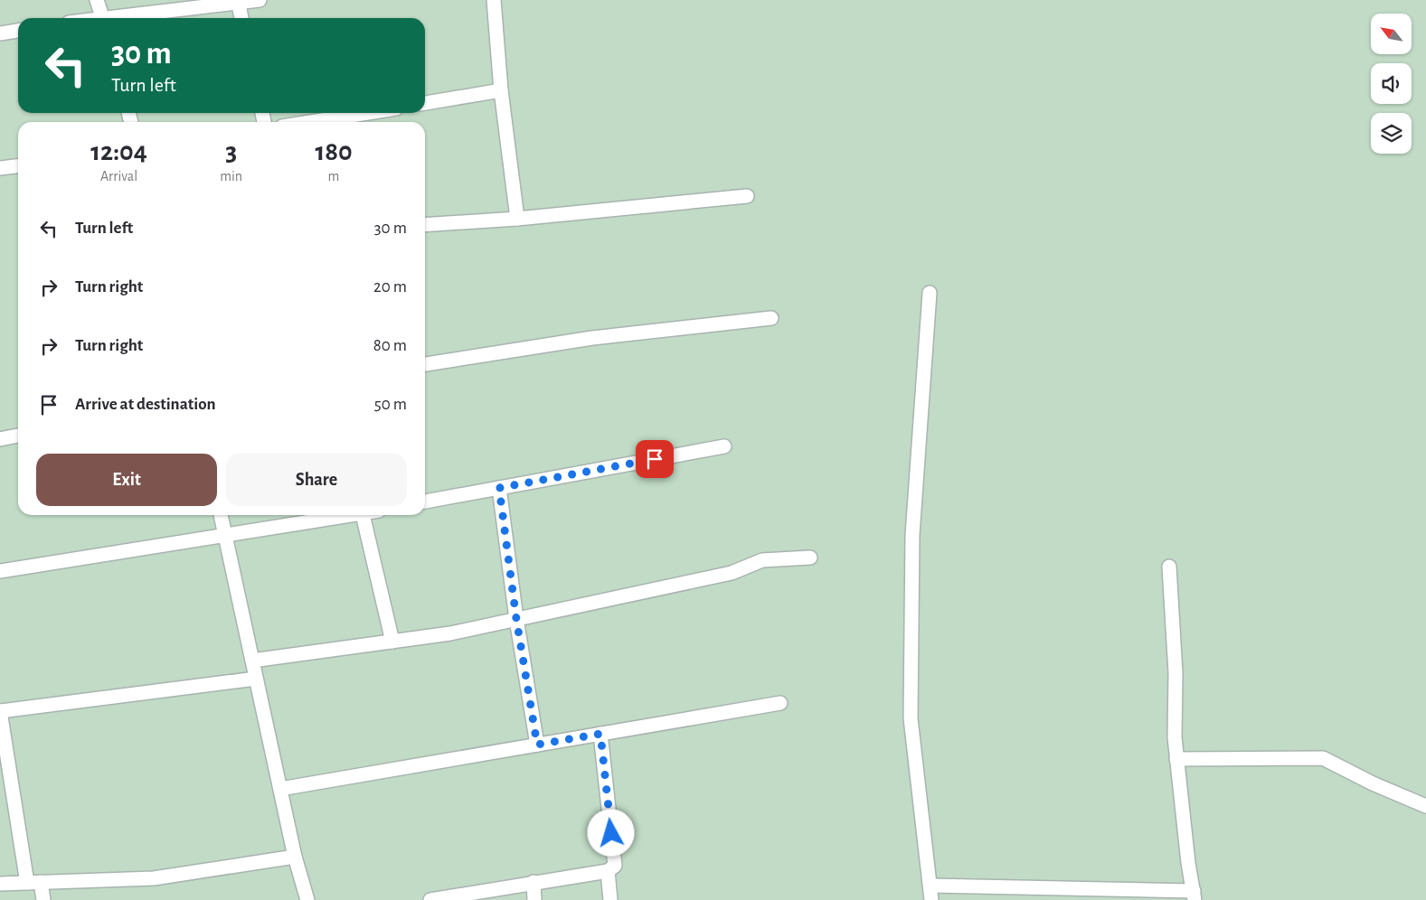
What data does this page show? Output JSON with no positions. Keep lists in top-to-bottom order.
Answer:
{
  "north": "top left",
  "page": {
    "turn": ["30 m", "Turn left"],
    "eta": [
      "12:04",
      "Arrival",
      "3",
      "min",
      "180",
      "m"
    ],
    "list": [
      {
        "name": "Turn left",
        "value": "30 m"
      },
      {
        "name": "Turn right",
        "value": "20 m"
      },
      {
        "name": "Turn right",
        "value": "80 m"
      },
      {
        "name": "Arrive at destination",
        "value": "50 m"
      }
    ],
    "buttons": ["Exit", "Share"]
  }
}
